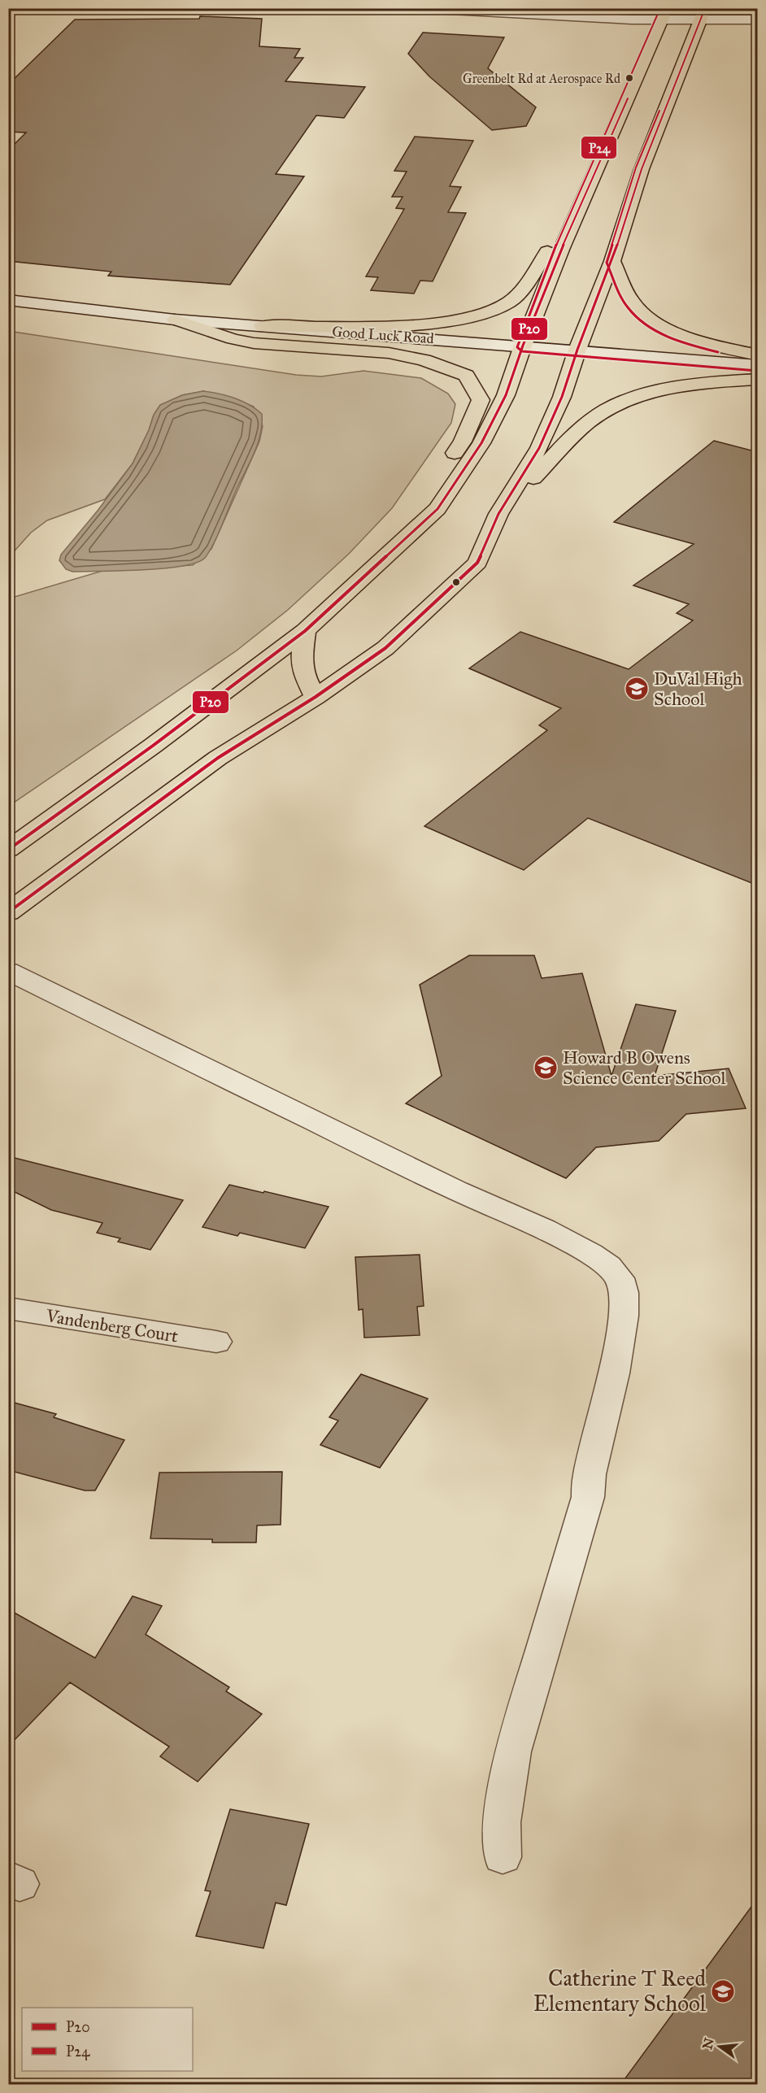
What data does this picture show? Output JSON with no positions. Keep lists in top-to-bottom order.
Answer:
{
  "streets": {
    "street": ["Good Luck Road", "Vandenberg Court"]
  },
  "places": {
    "other": ["Greenbelt Rd at Aerospace Rd"],
    "school or university": ["DuVal High School", "Howard B Owens Science Center School", "Catherine T Reed Elementary School"]
  },
  "lines": ["transit line P20", "transit line P24"],
  "legend": ["P20", "P24"],
  "north": "left"
}
